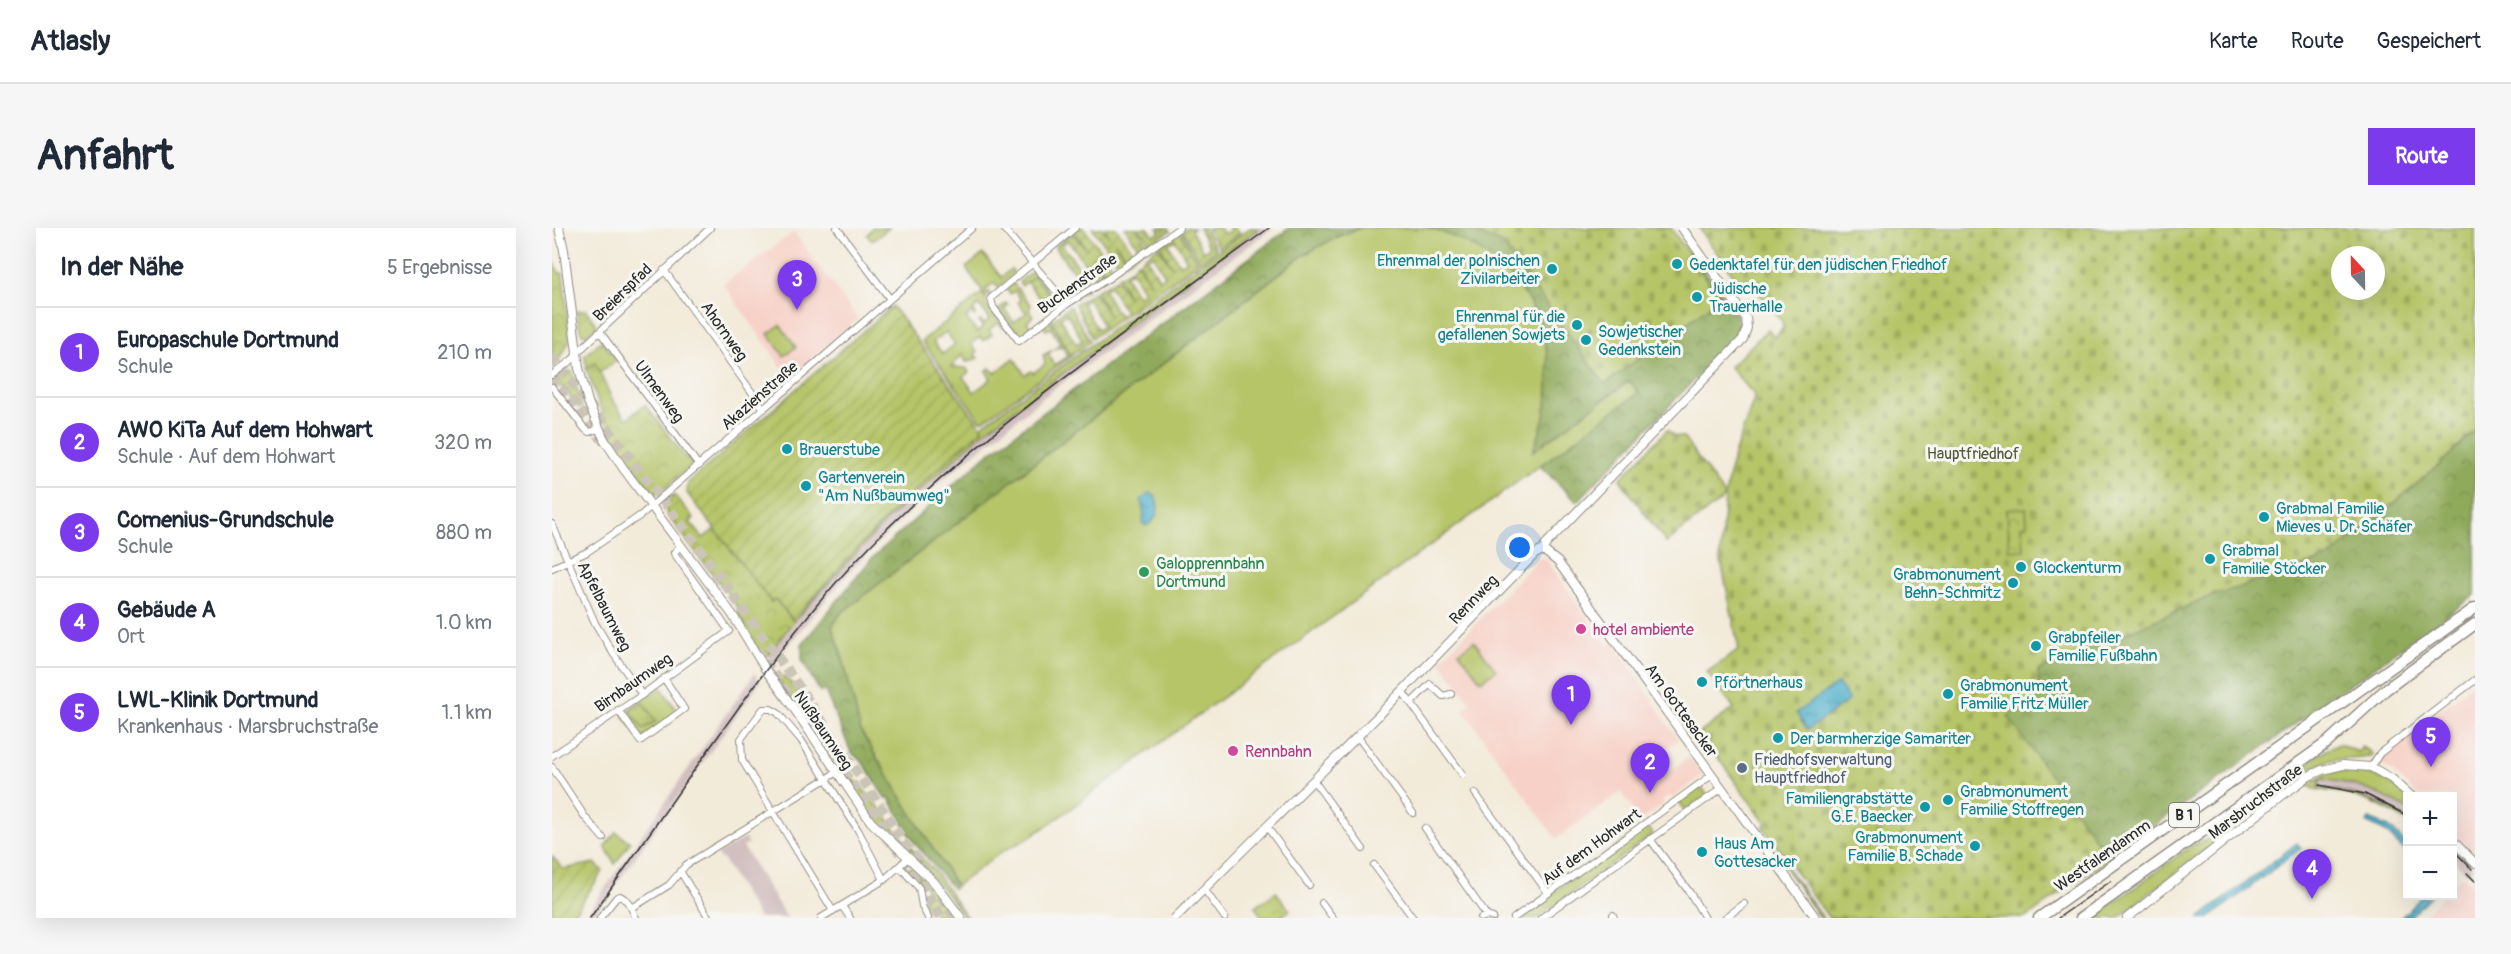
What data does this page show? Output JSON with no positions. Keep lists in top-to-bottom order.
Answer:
{
  "streets": {
    "highway": ["B 1", "Westfalendamm"],
    "street": [
      "Buchenstraße",
      "Breierspfad",
      "Ahornweg",
      "Ulmenweg",
      "Akazienstraße",
      "Rennweg",
      "Apfelbaumweg",
      "Birnbaumweg",
      "Am Gottesacker",
      "Nußbaumweg",
      "Marsbruchstraße",
      "Auf dem Hohwart"
    ]
  },
  "crossings": [
    ["Breierspfad", "Ahornweg"],
    ["Breierspfad", "Ulmenweg"],
    ["Breierspfad", "Nußbaumweg"],
    ["Ahornweg", "Akazienstraße"],
    ["Ulmenweg", "Akazienstraße"],
    ["Akazienstraße", "Apfelbaumweg"],
    ["Akazienstraße", "Nußbaumweg"],
    ["Rennweg", "Am Gottesacker"],
    ["Apfelbaumweg", "Birnbaumweg"],
    ["Birnbaumweg", "Nußbaumweg"],
    ["Am Gottesacker", "Auf dem Hohwart"]
  ],
  "parks": ["Hauptfriedhof"],
  "places": [
    "Gedenktafel für den jüdischen Friedhof",
    "Ehrenmal der polnischen Zivilarbeiter",
    "Jüdische Trauerhalle",
    "Ehrenmal für die gefallenen Sowjets",
    "Sowjetischer Gedenkstein",
    "Brauerstube",
    "Gartenverein \"Am Nußbaumweg\"",
    "Grabmal Familie Mieves u. Dr. Schäfer",
    "Grabmal Familie Stöcker",
    "Glockenturm",
    "Galopprennbahn Dortmund",
    "Grabmonument Behn-Schmitz",
    "hotel ambiente",
    "Grabpfeiler Familie Fußbahn",
    "Pförtnerhaus",
    "Grabmonument Familie Fritz Müller",
    "Der barmherzige Samariter",
    "Rennbahn",
    "Friedhofsverwaltung Hauptfriedhof",
    "Grabmonument Familie Stoffregen",
    "Familiengrabstätte G.E. Baecker",
    "Grabmonument Familie B. Schade",
    "Haus Am Gottesacker"
  ],
  "north": "top",
  "page": {
    "header": "Atlasly",
    "nav": ["Karte", "Route", "Gespeichert"],
    "buttons": "Route",
    "title": "Anfahrt",
    "heading": ["In der Nähe", "5 Ergebnisse"],
    "pins": [
      "3",
      "1",
      "5",
      "2",
      "4"
    ],
    "list": [
      {
        "mark": "1",
        "name": "Europaschule Dortmund",
        "note": "Schule",
        "value": "210 m"
      },
      {
        "mark": "2",
        "name": "AWO KiTa Auf dem Hohwart",
        "note": "Schule · Auf dem Hohwart",
        "value": "320 m"
      },
      {
        "mark": "3",
        "name": "Comenius-Grundschule",
        "note": "Schule",
        "value": "880 m"
      },
      {
        "mark": "4",
        "name": "Gebäude A",
        "note": "Ort",
        "value": "1.0 km"
      },
      {
        "mark": "5",
        "name": "LWL-Klinik Dortmund",
        "note": "Krankenhaus · Marsbruchstraße",
        "value": "1.1 km"
      }
    ],
    "map_buttons": ["+", "−"]
  }
}
